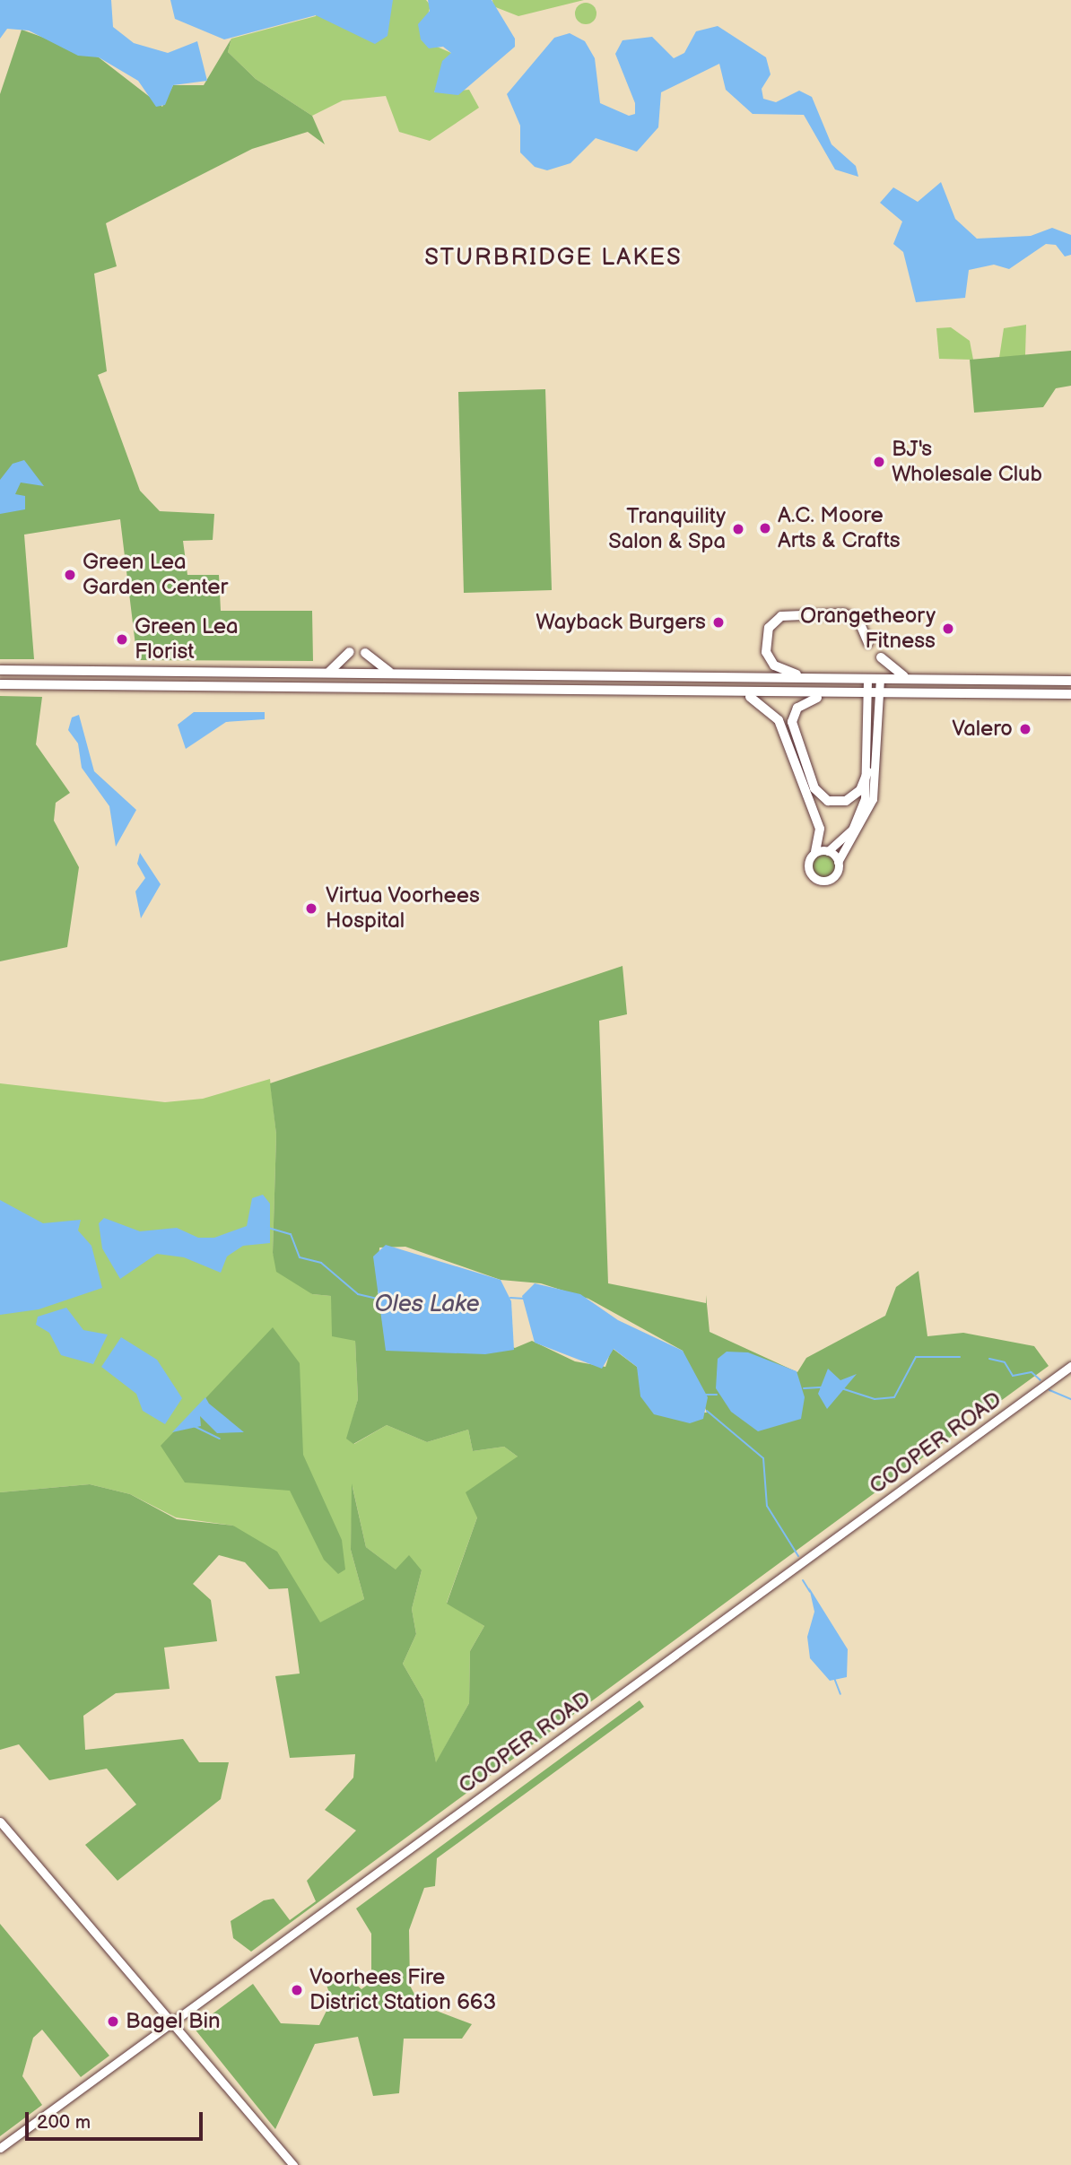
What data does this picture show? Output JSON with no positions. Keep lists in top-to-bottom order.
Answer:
{
  "streets": {
    "street": ["COOPER ROAD"]
  },
  "districts": ["STURBRIDGE LAKES"],
  "water": ["Oles Lake"],
  "places": [
    "BJ's Wholesale Club",
    "A.C. Moore Arts & Crafts",
    "Tranquility Salon & Spa",
    "Green Lea Garden Center",
    "Wayback Burgers",
    "Orangetheory Fitness",
    "Green Lea Florist",
    "Valero",
    "Virtua Voorhees Hospital",
    "Voorhees Fire District Station 663",
    "Bagel Bin"
  ],
  "scale_bar": "200 m"
}
